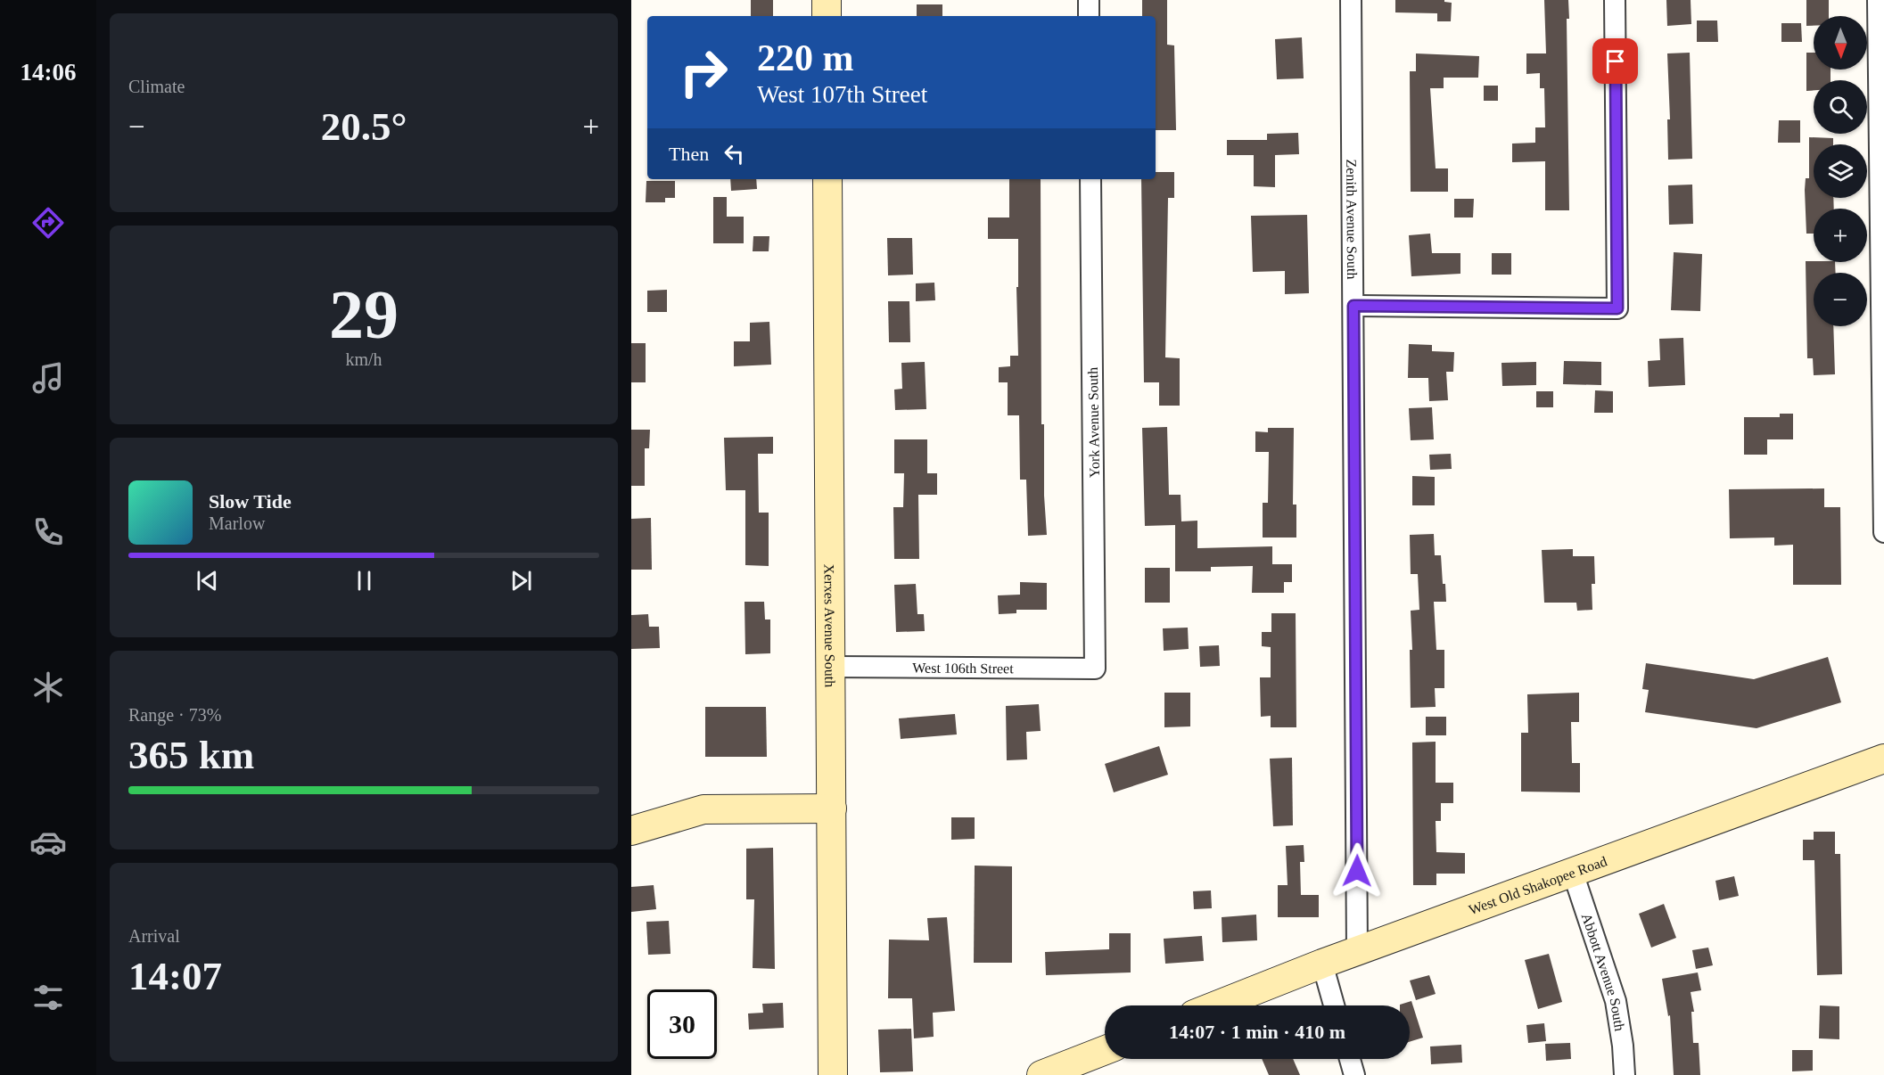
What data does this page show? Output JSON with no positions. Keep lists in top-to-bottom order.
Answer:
{
  "streets": {
    "street": [
      "Zenith Avenue South",
      "York Avenue South",
      "Xerxes Avenue South",
      "West 106th Street",
      "West Old Shakopee Road",
      "Abbott Avenue South"
    ]
  },
  "crossings": [
    ["Zenith Avenue South", "West Old Shakopee Road"],
    ["York Avenue South", "West 106th Street"],
    ["Xerxes Avenue South", "West 106th Street"],
    ["West Old Shakopee Road", "Abbott Avenue South"]
  ],
  "north": "bottom",
  "page": {
    "tabs": "14:06",
    "tile": [
      "Climate",
      ["29", "km/h"],
      ["Range · 73%", "365 km"],
      ["Arrival", "14:07"]
    ],
    "map_buttons": ["+", "−"],
    "turn": ["220 m", "West 107th Street"],
    "heat": ["−", "20.5°", "+"],
    "then": "Then",
    "song": ["Slow Tide", "Marlow"],
    "limit": "30",
    "trip": "14:07 · 1 min · 410 m"
  }
}
